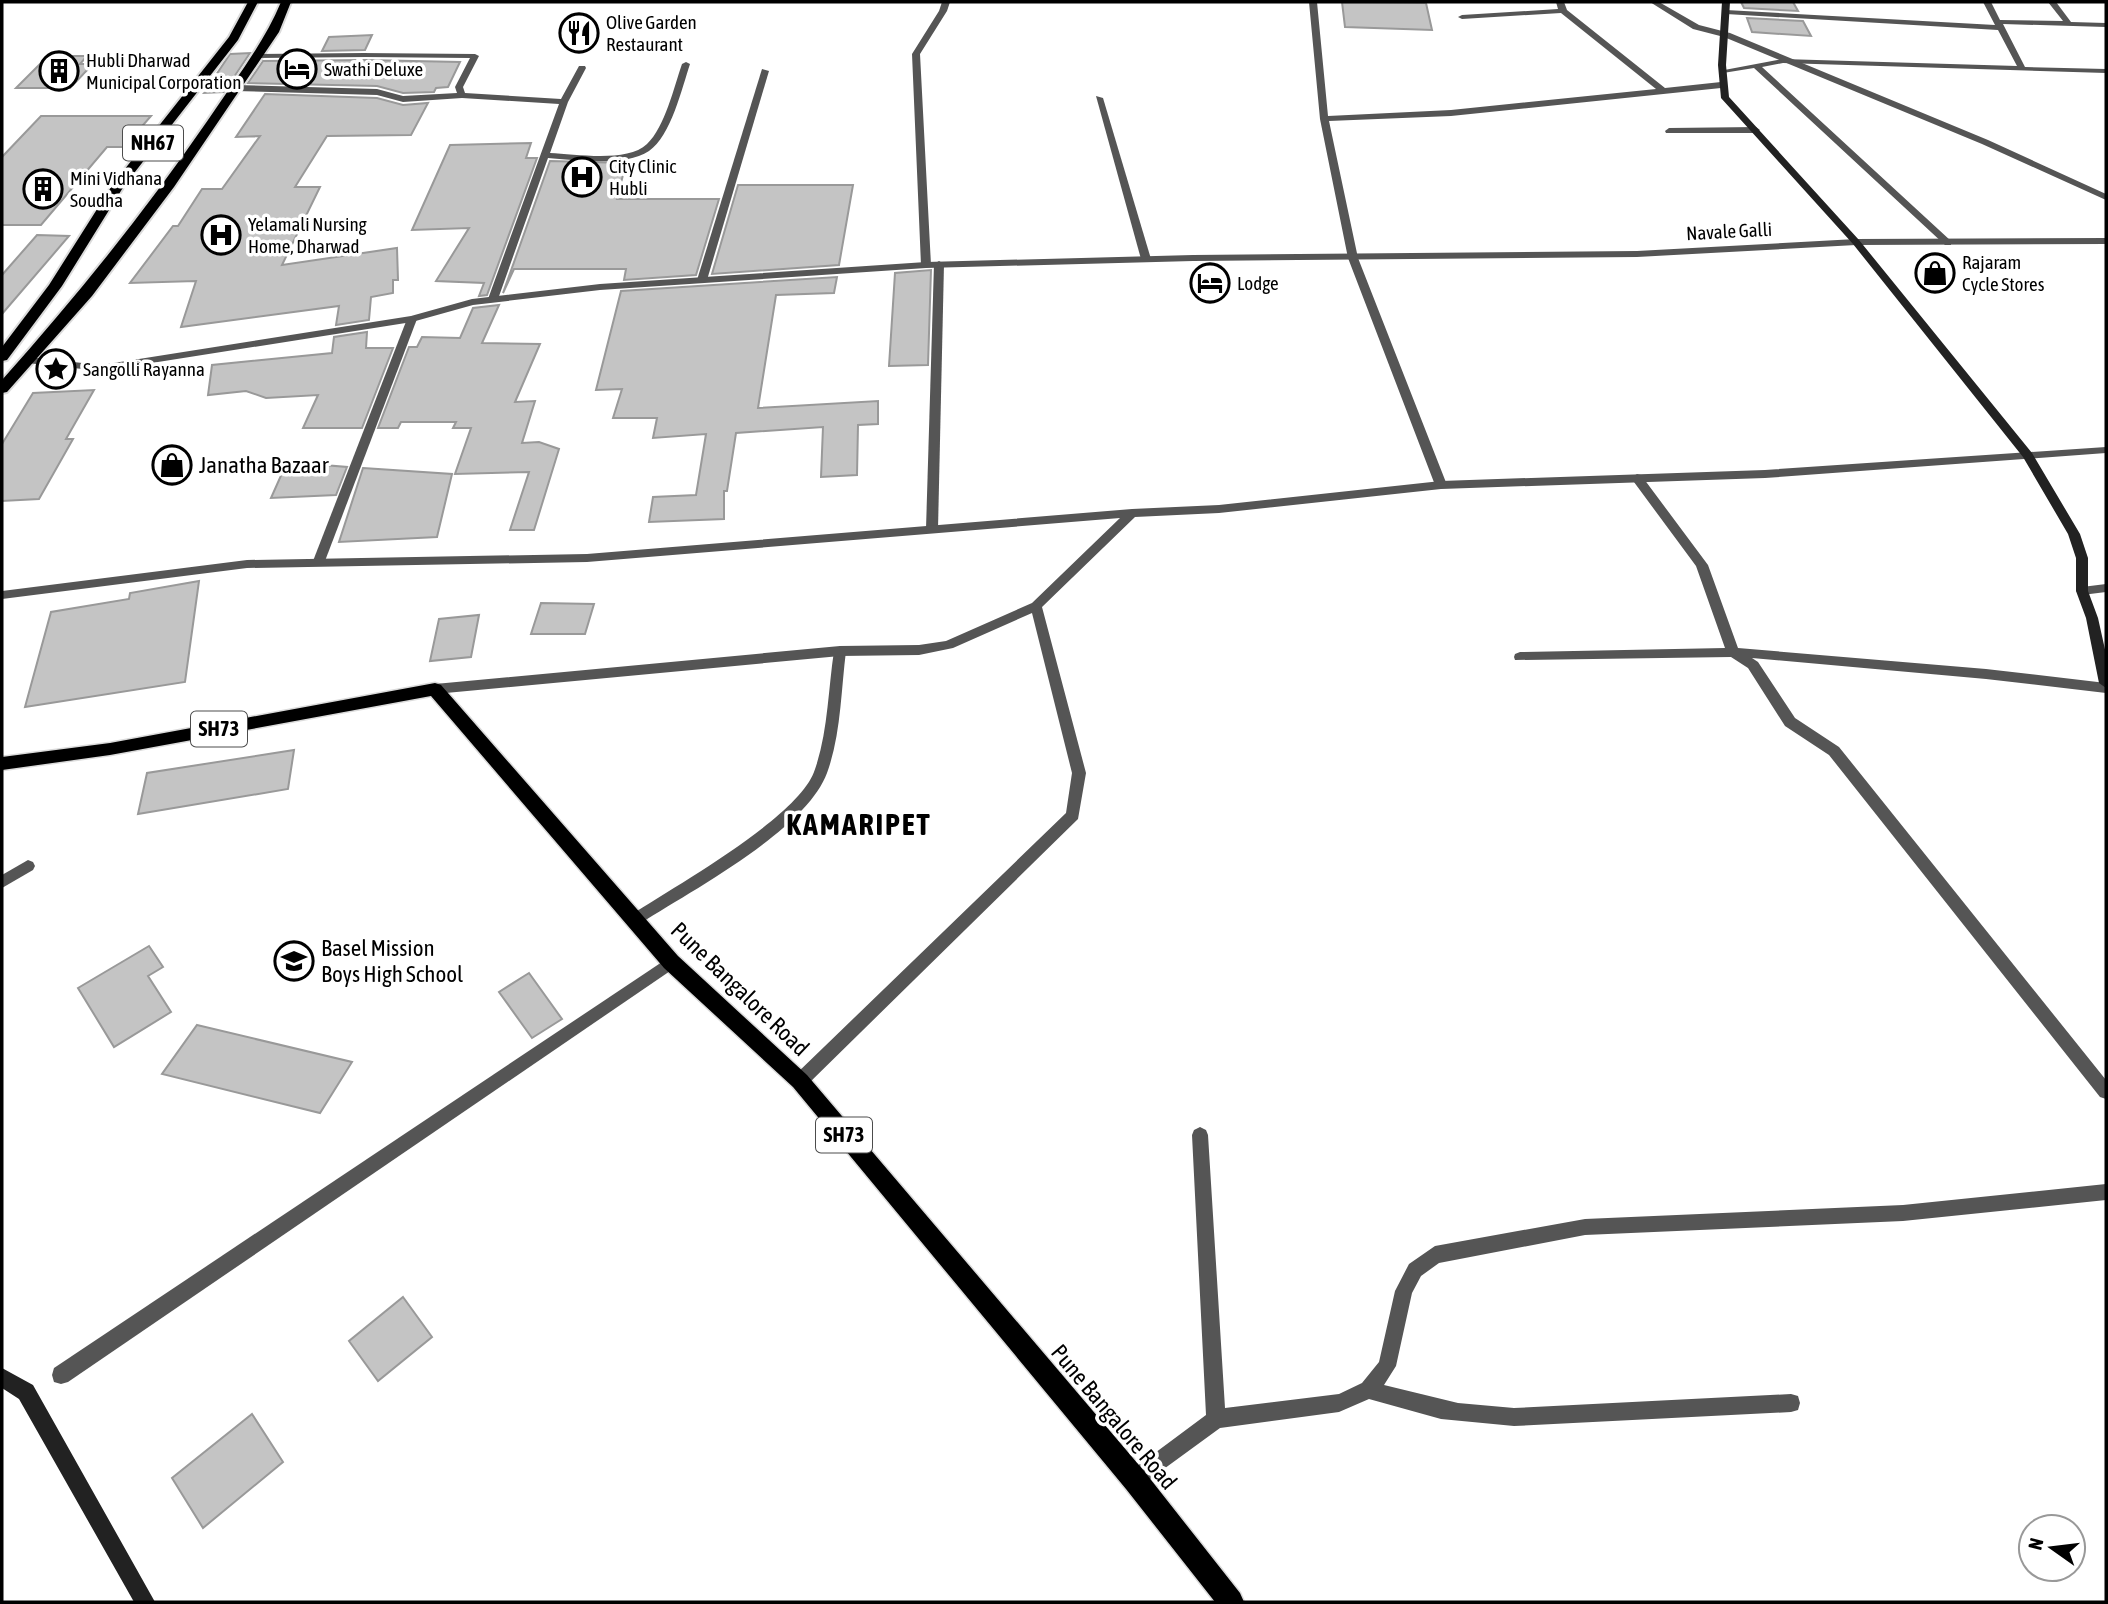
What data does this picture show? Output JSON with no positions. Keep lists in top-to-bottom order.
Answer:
{
  "streets": {
    "highway": ["NH67"],
    "main road": ["SH73", "Pune Bangalore Road"],
    "street": ["Navale Galli"]
  },
  "crossings": [
    ["NH67", "Navale Galli"],
    ["SH73", "Pune Bangalore Road"]
  ],
  "districts": ["KAMARIPET"],
  "places": {
    "restaurant": ["Olive Garden Restaurant"],
    "hotel": ["Swathi Deluxe", "Lodge"],
    "building": ["Hubli Dharwad Municipal Corporation", "Mini Vidhana Soudha"],
    "hospital": ["City Clinic Hubli", "Yelamali Nursing Home, Dharwad"],
    "shop": ["Rajaram Cycle Stores", "Janatha Bazaar"],
    "place": ["Sangolli Rayanna"],
    "school or university": ["Basel Mission Boys High School"]
  },
  "north": "left"
}
